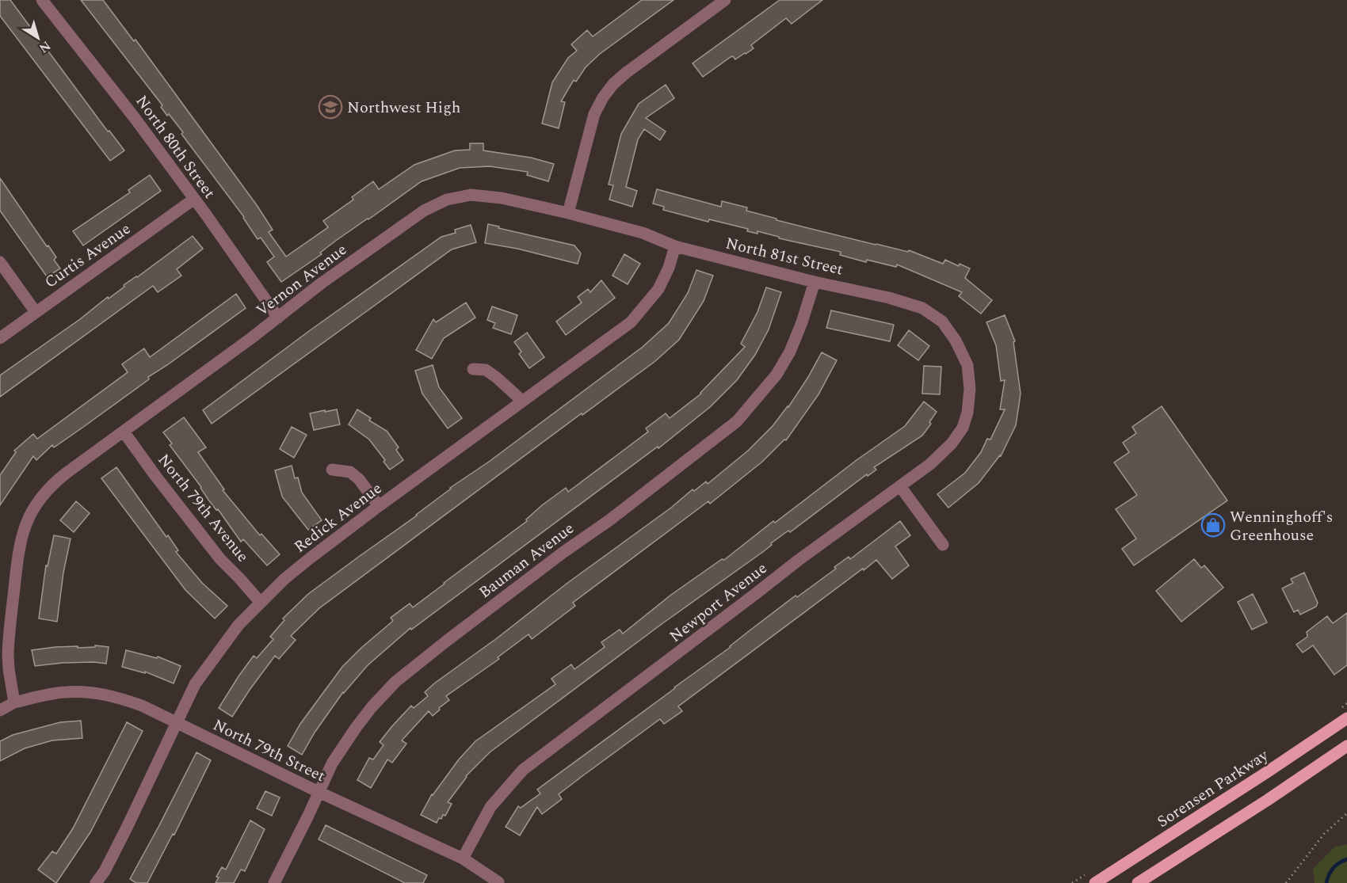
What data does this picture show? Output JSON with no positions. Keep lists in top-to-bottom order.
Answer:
{
  "streets": {
    "main road": ["Sorensen Parkway"],
    "street": [
      "North 80th Street",
      "Curtis Avenue",
      "North 81st Street",
      "Vernon Avenue",
      "North 79th Avenue",
      "Redick Avenue",
      "Bauman Avenue",
      "Newport Avenue",
      "North 79th Street"
    ]
  },
  "crossings": [
    ["North 80th Street", "Curtis Avenue"],
    ["North 80th Street", "Vernon Avenue"],
    ["North 81st Street", "Vernon Avenue"],
    ["North 81st Street", "Redick Avenue"],
    ["North 81st Street", "Bauman Avenue"],
    ["North 81st Street", "Newport Avenue"],
    ["Vernon Avenue", "North 79th Avenue"],
    ["Vernon Avenue", "North 79th Street"],
    ["North 79th Avenue", "Redick Avenue"],
    ["Redick Avenue", "North 79th Street"],
    ["Bauman Avenue", "North 79th Street"],
    ["Newport Avenue", "North 79th Street"]
  ],
  "places": {
    "school or university": ["Northwest High"],
    "shop": ["Wenninghoff's Greenhouse"]
  },
  "north": "bottom right"
}
